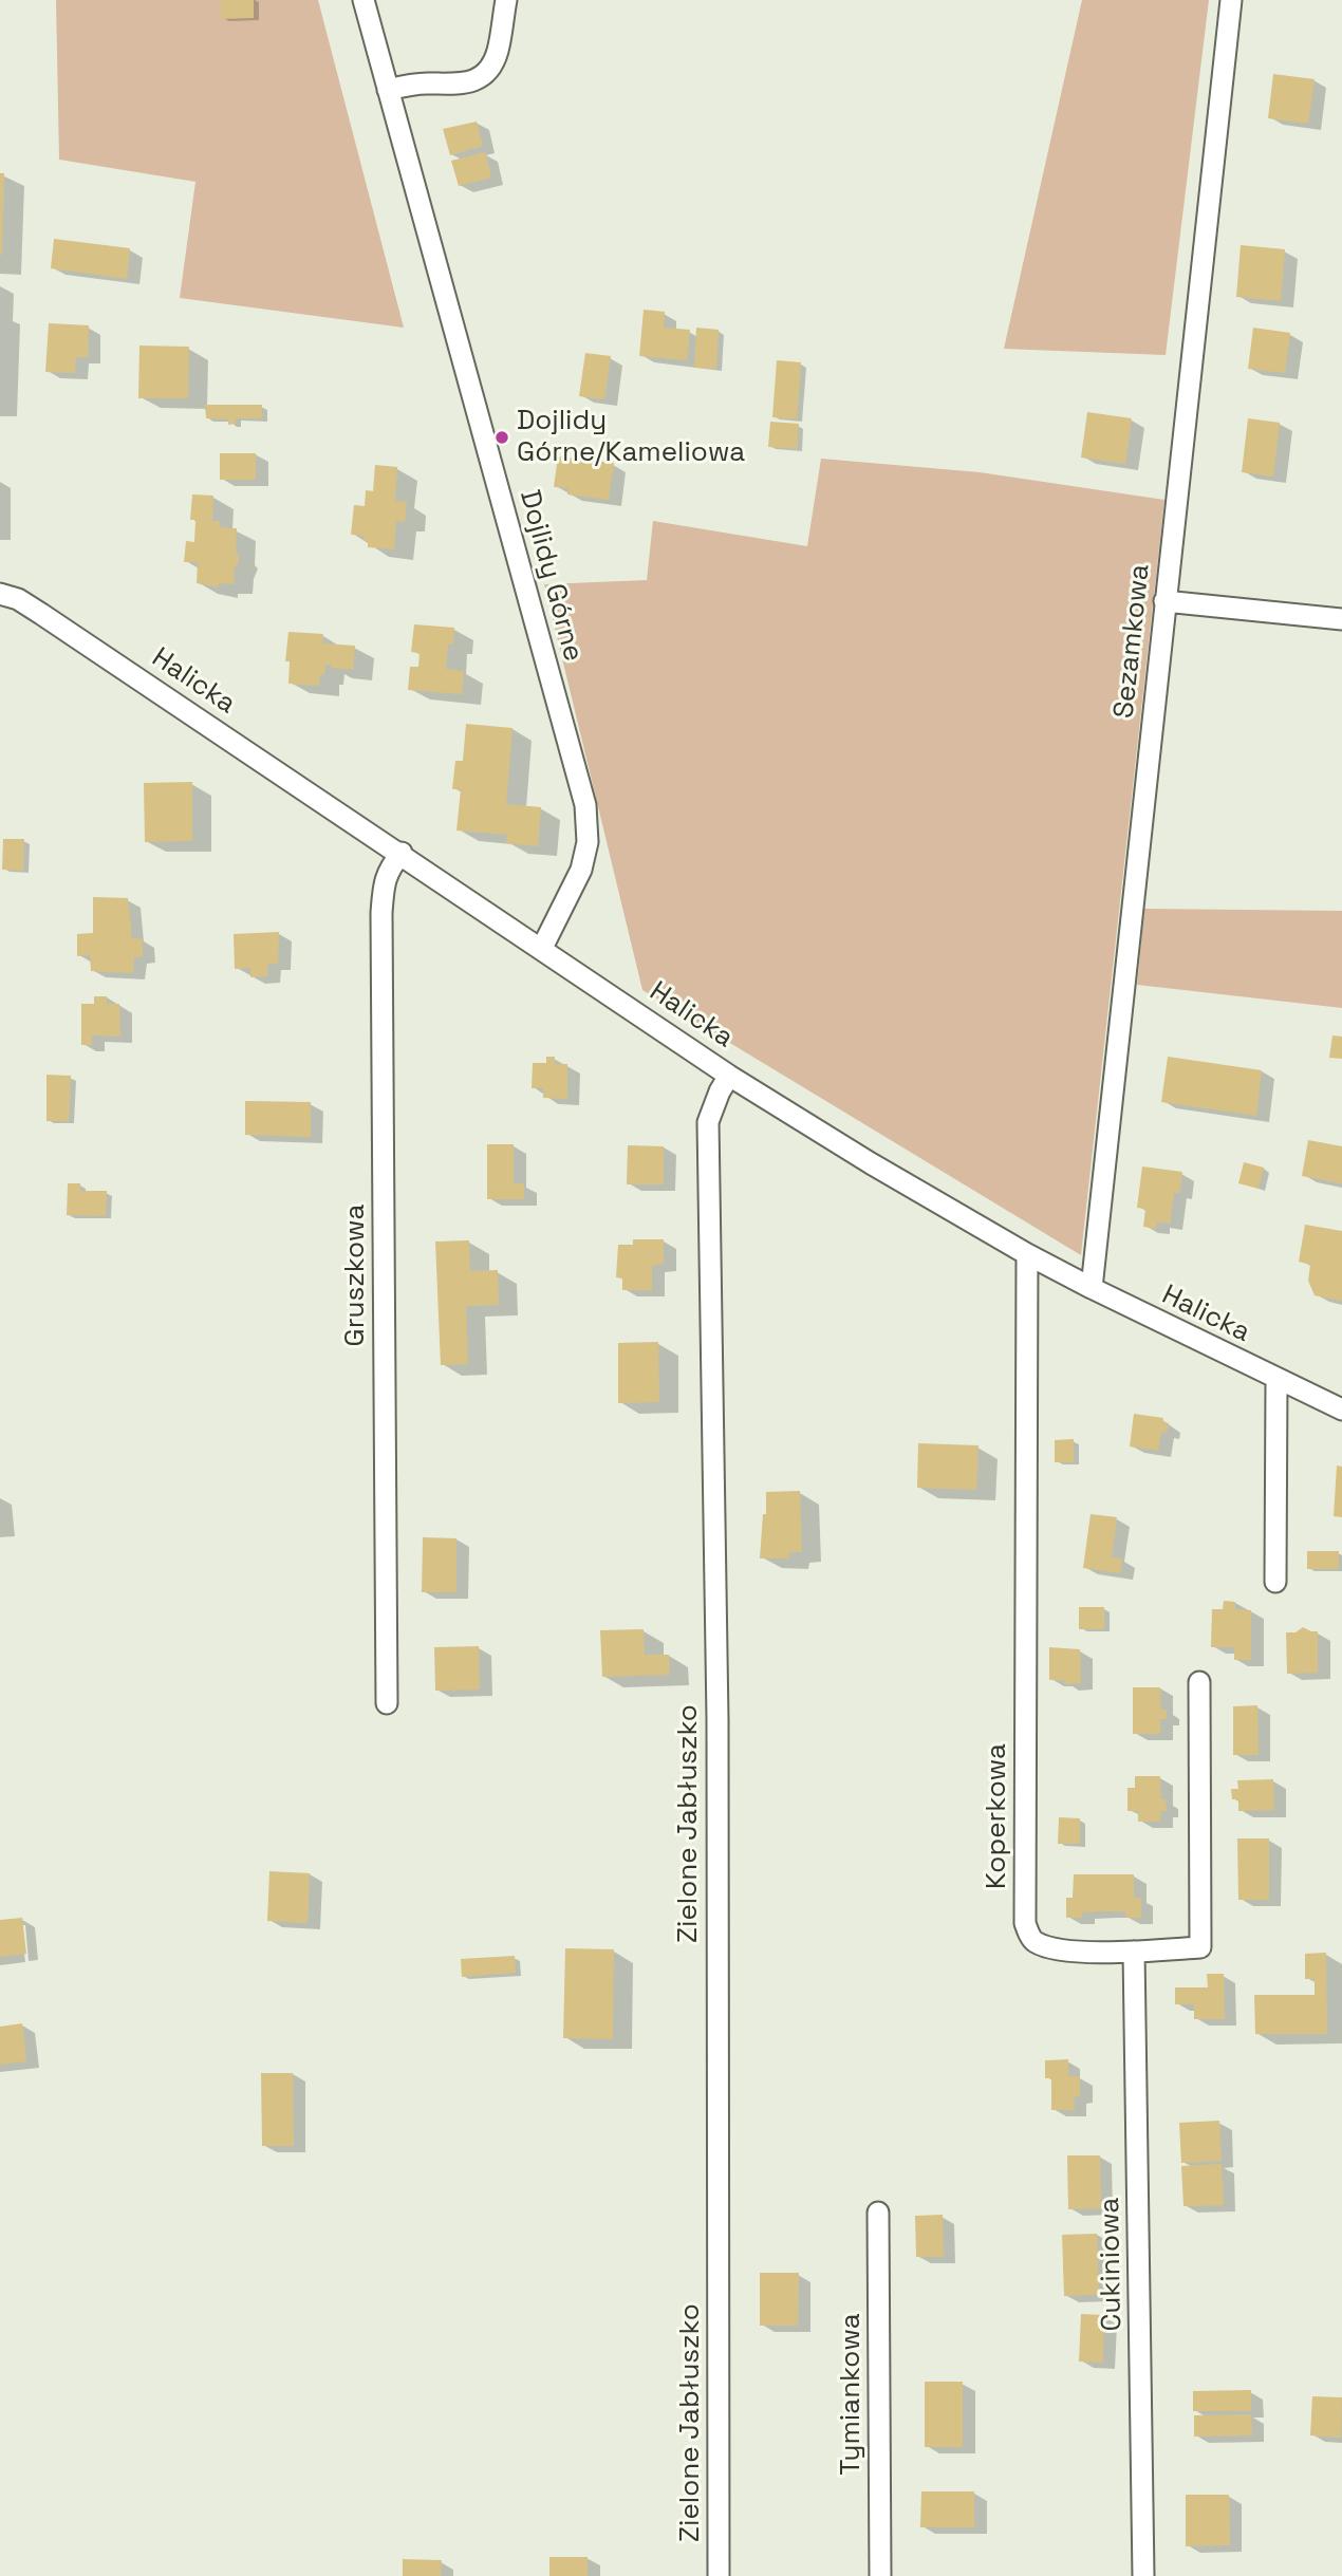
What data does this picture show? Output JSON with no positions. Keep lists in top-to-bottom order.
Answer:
{
  "streets": {
    "street": [
      "Dojlidy Górne",
      "Sezamkowa",
      "Halicka",
      "Gruszkowa",
      "Koperkowa",
      "Zielone Jabłuszko",
      "Cukiniowa",
      "Tymiankowa"
    ]
  },
  "crossings": [
    ["Dojlidy Górne", "Halicka"],
    ["Sezamkowa", "Halicka"],
    ["Halicka", "Gruszkowa"],
    ["Halicka", "Koperkowa"],
    ["Halicka", "Zielone Jabłuszko"],
    ["Koperkowa", "Cukiniowa"]
  ],
  "places": ["Dojlidy Górne/Kameliowa"]
}
